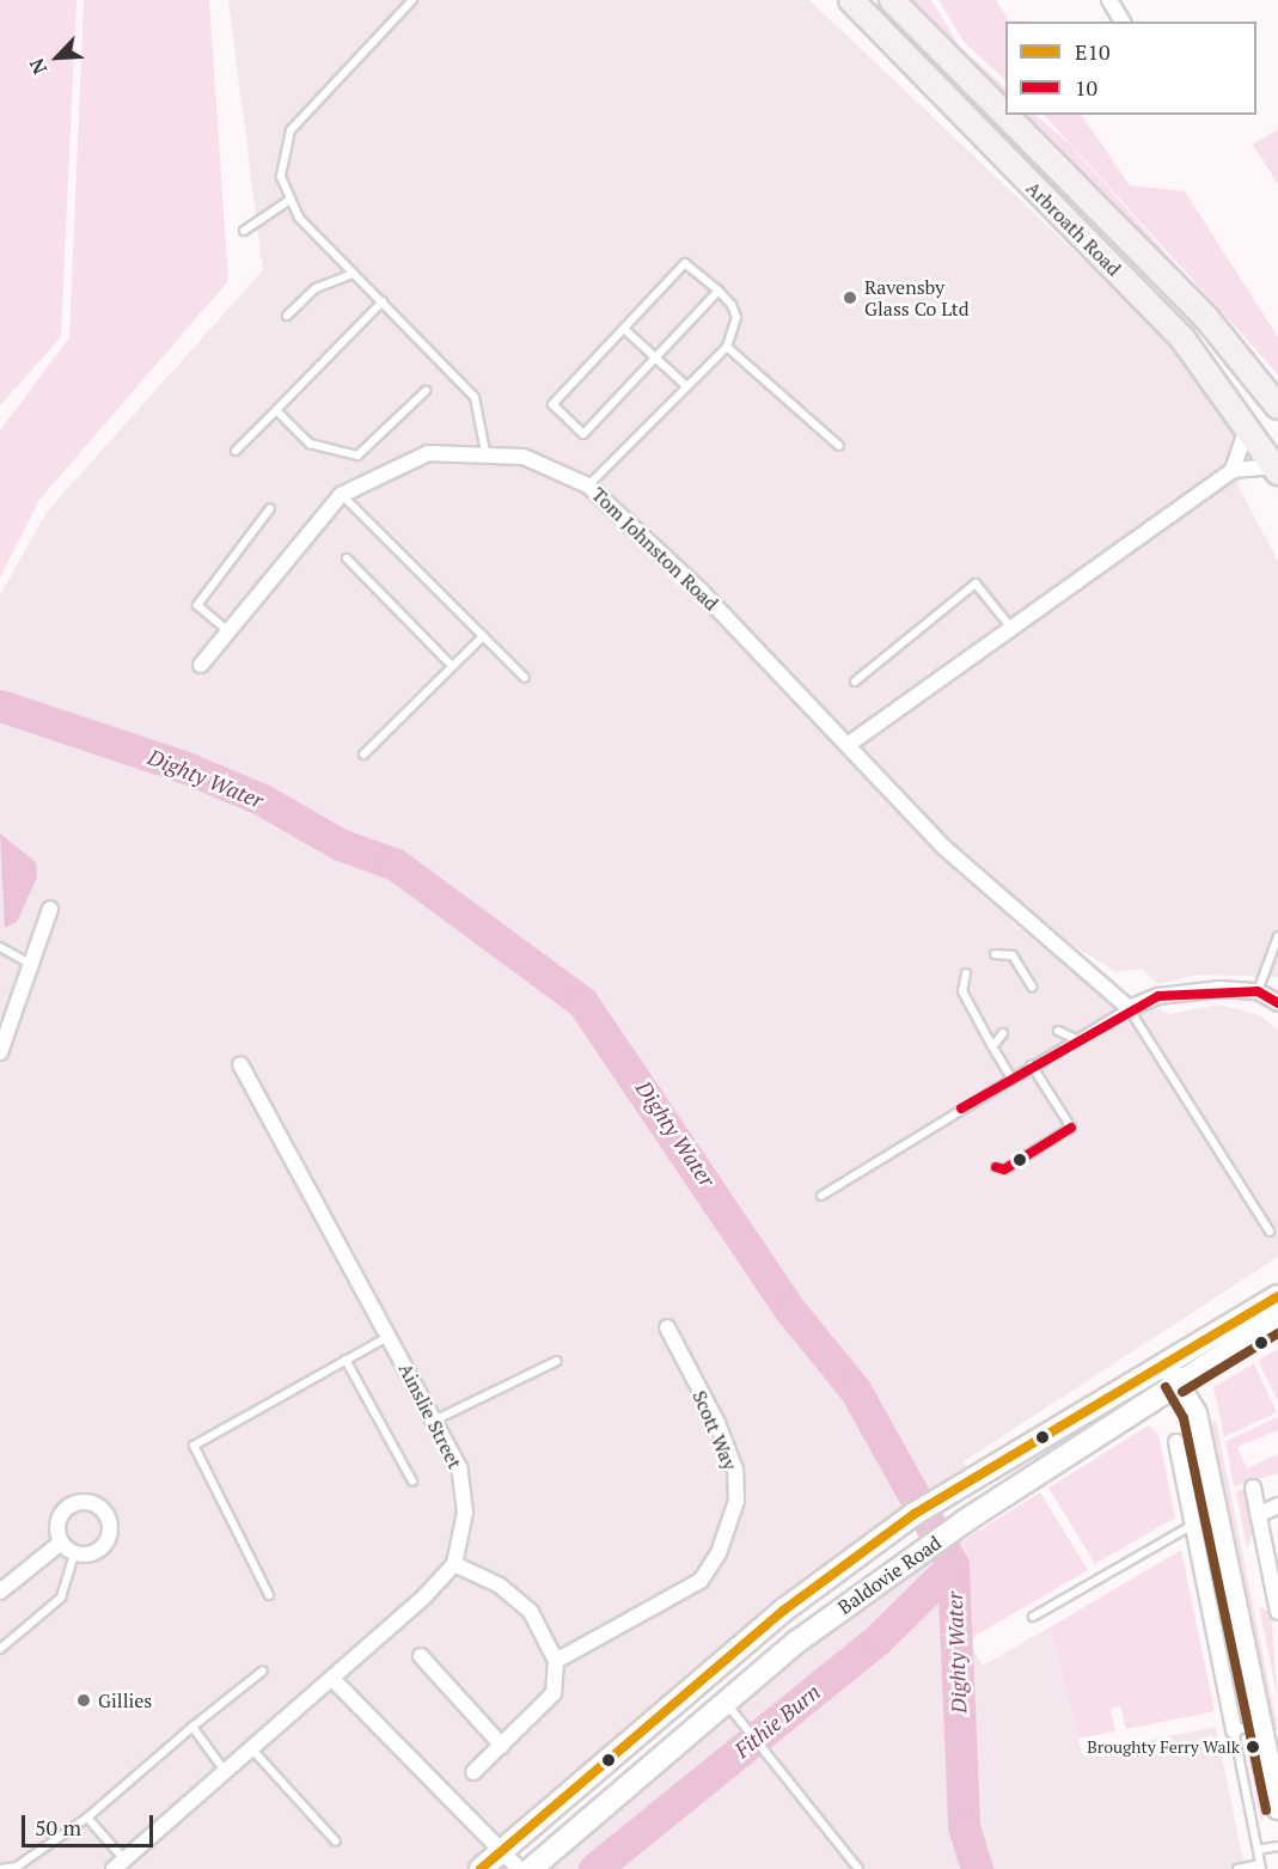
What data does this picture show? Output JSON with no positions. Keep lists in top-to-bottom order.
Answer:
{
  "streets": {
    "main road": ["Arbroath Road", "Baldovie Road"],
    "street": ["Tom Johnston Road", "Ainslie Street", "Scott Way"]
  },
  "water": ["Dighty Water", "Fithie Burn"],
  "places": ["Ravensby Glass Co Ltd", "Gillies", "Broughty Ferry Walk"],
  "lines": ["transit line 10", "transit line E10"],
  "legend": ["E10", "10"],
  "scale_bar": "50 m",
  "north": "bottom left"
}
